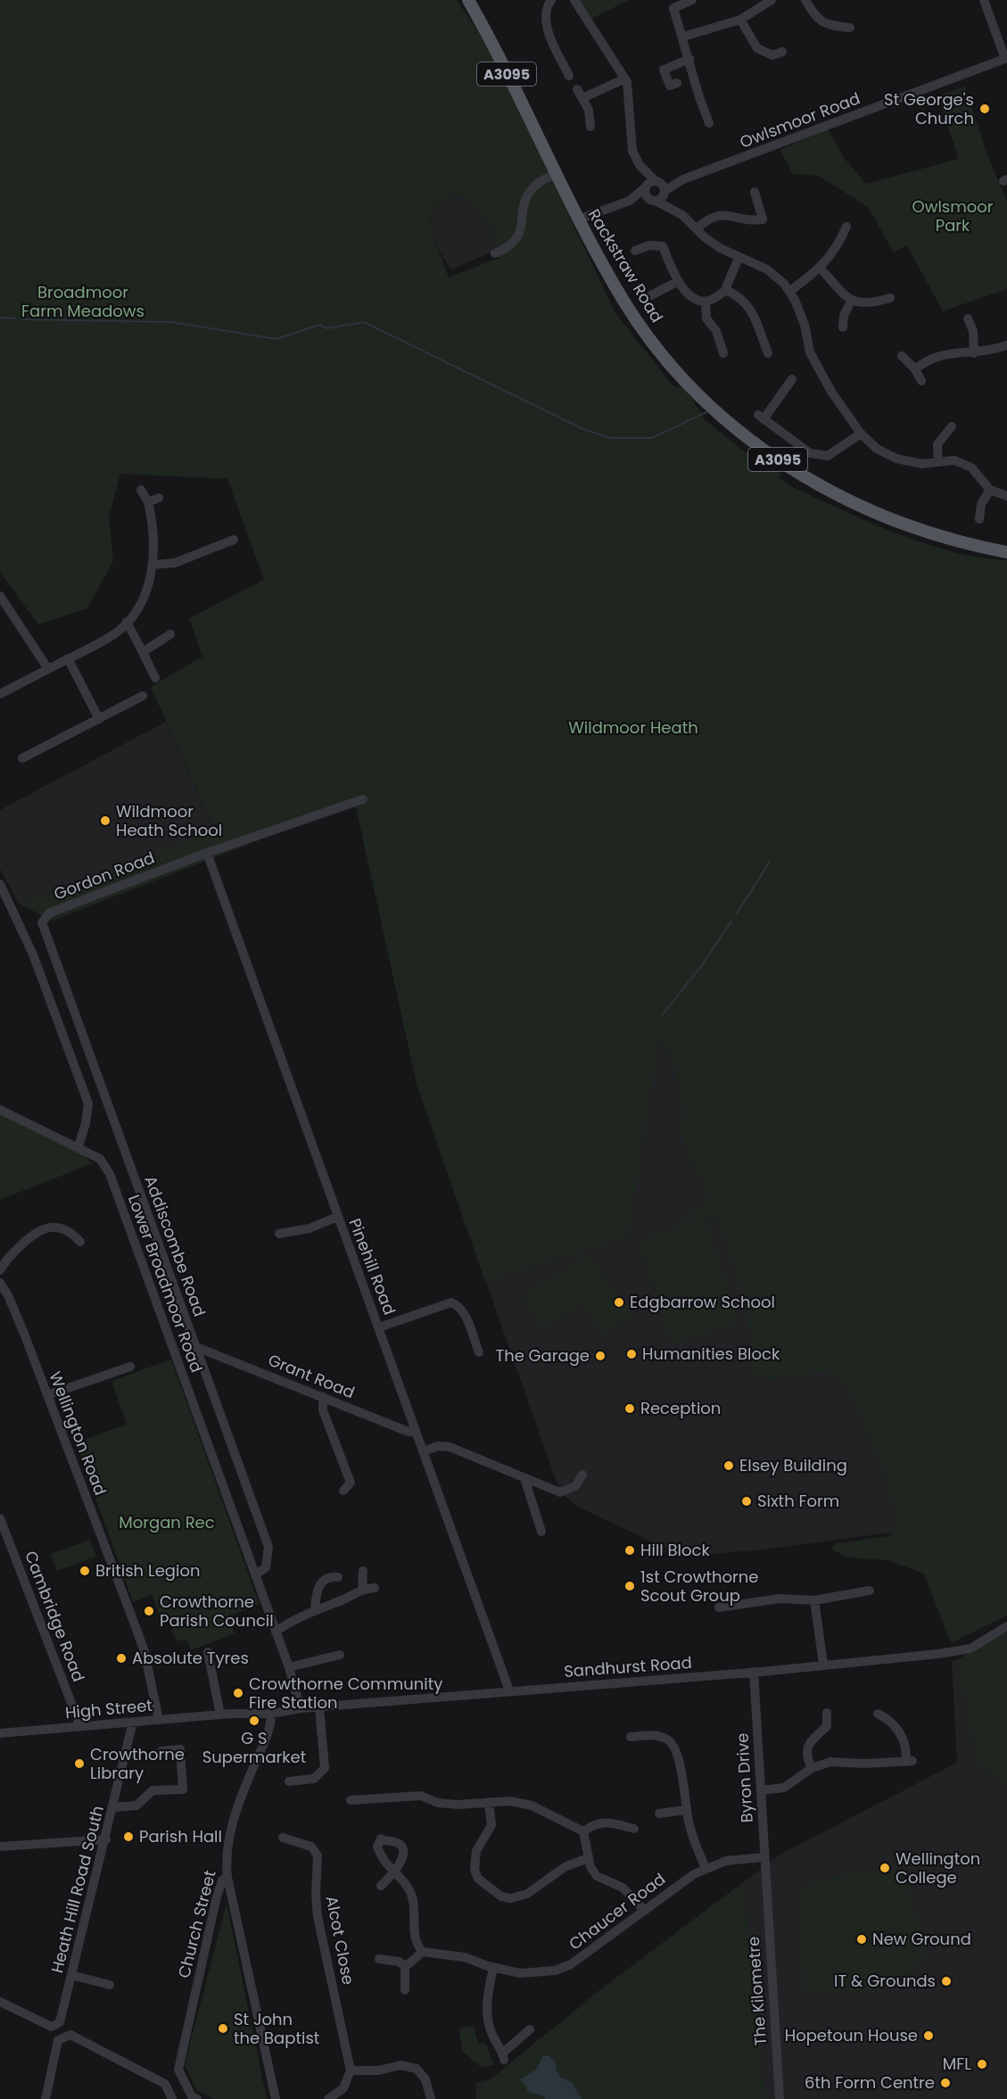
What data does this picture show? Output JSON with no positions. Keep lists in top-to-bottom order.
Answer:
{
  "streets": {
    "main road": ["A3095", "Rackstraw Road"],
    "street": [
      "Owlsmoor Road",
      "Gordon Road",
      "Addiscombe Road",
      "Pinehill Road",
      "Lower Broadmoor Road",
      "Grant Road",
      "Wellington Road",
      "Cambridge Road",
      "Sandhurst Road",
      "High Street",
      "Byron Drive",
      "Heath Hill Road South",
      "Chaucer Road",
      "Church Street",
      "Alcot Close",
      "The Kilometre"
    ]
  },
  "crossings": [
    ["Gordon Road", "Addiscombe Road"],
    ["Gordon Road", "Pinehill Road"],
    ["Addiscombe Road", "Lower Broadmoor Road"],
    ["Addiscombe Road", "Grant Road"],
    ["Pinehill Road", "Grant Road"],
    ["Pinehill Road", "Sandhurst Road"],
    ["Lower Broadmoor Road", "Sandhurst Road"],
    ["Wellington Road", "High Street"],
    ["Cambridge Road", "High Street"],
    ["Sandhurst Road", "High Street"],
    ["Sandhurst Road", "Byron Drive"],
    ["Sandhurst Road", "Church Street"],
    ["High Street", "Heath Hill Road South"],
    ["High Street", "Church Street"],
    ["Byron Drive", "Chaucer Road"],
    ["Byron Drive", "The Kilometre"]
  ],
  "parks": [
    "Owlsmoor Park",
    "Broadmoor Farm Meadows",
    "Wildmoor Heath",
    "Morgan Rec"
  ],
  "places": [
    "St George's Church",
    "Wildmoor Heath School",
    "Edgbarrow School",
    "Humanities Block",
    "The Garage",
    "Reception",
    "Elsey Building",
    "Sixth Form",
    "Hill Block",
    "British Legion",
    "1st Crowthorne Scout Group",
    "Crowthorne Parish Council",
    "Absolute Tyres",
    "Crowthorne Community Fire Station",
    "G S Supermarket",
    "Crowthorne Library",
    "Parish Hall",
    "Wellington College",
    "New Ground",
    "IT & Grounds",
    "St John the Baptist",
    "Hopetoun House",
    "MFL",
    "6th Form Centre"
  ]
}
